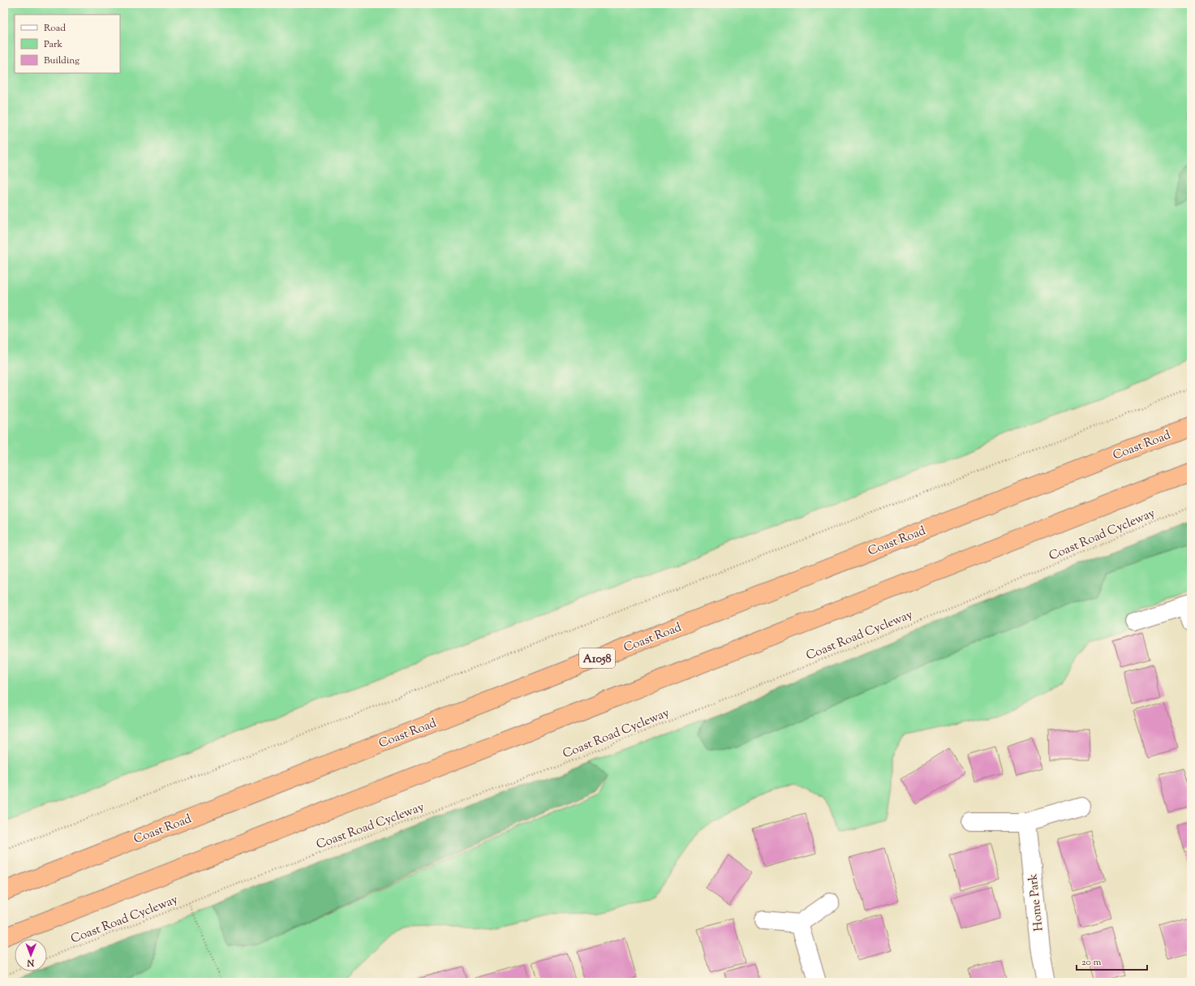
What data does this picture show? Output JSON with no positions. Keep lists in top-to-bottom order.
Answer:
{
  "streets": {
    "highway": ["Coast Road", "A1058"],
    "street": ["Home Park"],
    "path": ["Coast Road Cycleway"]
  },
  "legend": ["Road", "Park", "Building"],
  "scale_bar": "20 m",
  "north": "bottom"
}
